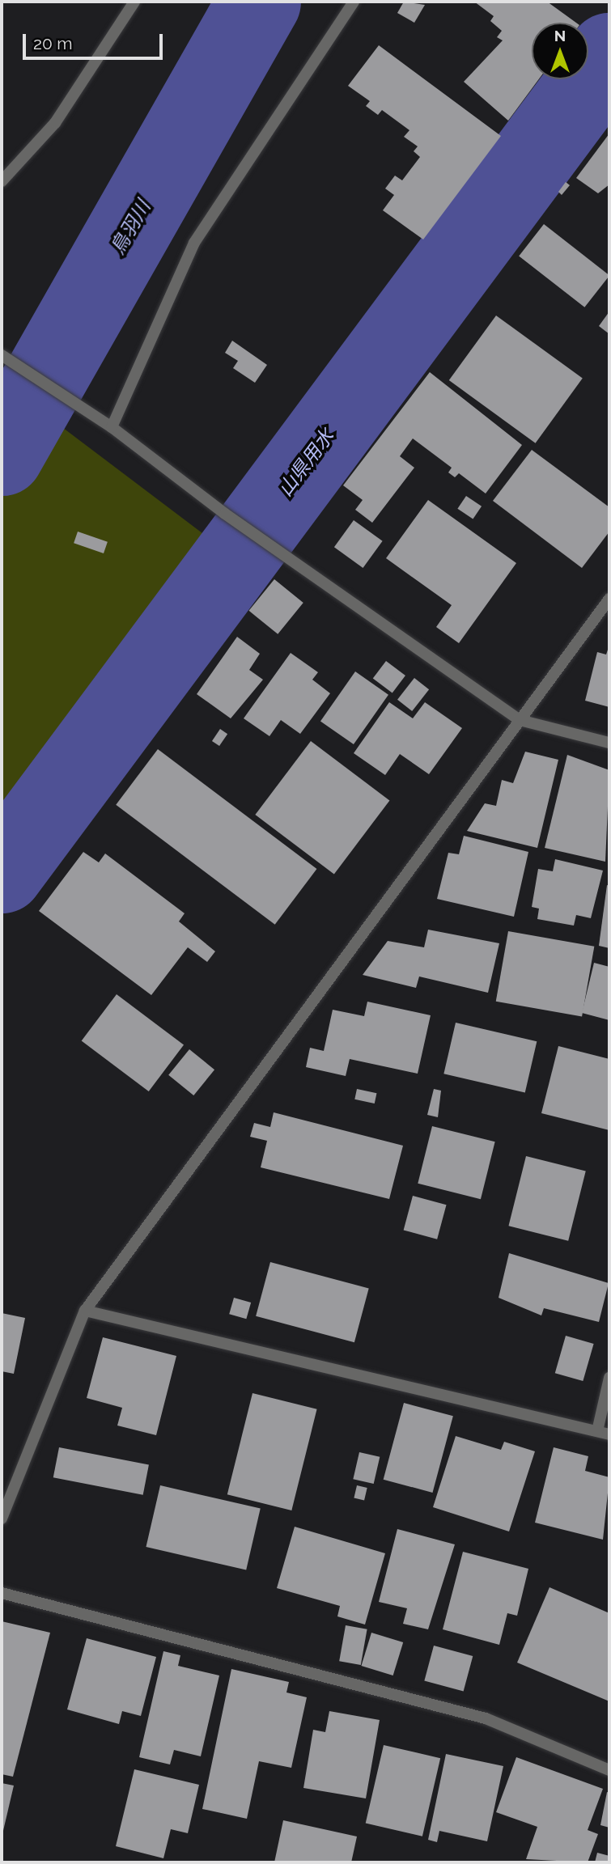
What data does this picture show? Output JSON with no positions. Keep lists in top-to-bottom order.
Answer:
{
  "water": ["鳥羽川", "山県用水"],
  "scale_bar": "20 m",
  "north": "top"
}
